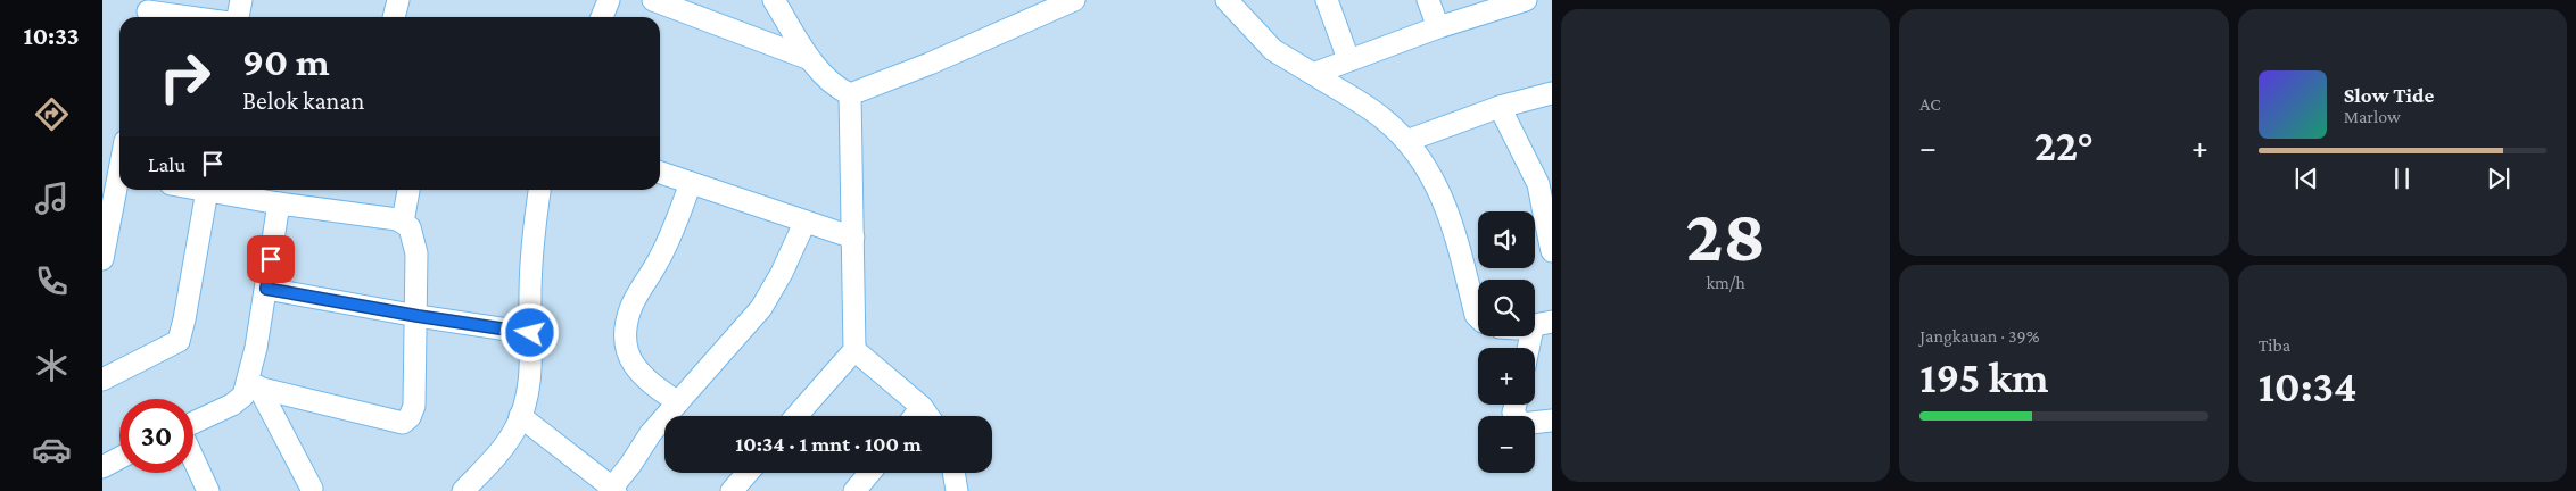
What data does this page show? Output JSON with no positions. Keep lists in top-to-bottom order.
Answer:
{
  "page": {
    "tabs": "10:33",
    "tile": [
      ["28", "km/h"],
      "AC",
      ["Jangkauan · 39%", "195 km"],
      ["Tiba", "10:34"]
    ],
    "turn": ["90 m", "Belok kanan"],
    "song": ["Slow Tide", "Marlow"],
    "heat": ["−", "22°", "+"],
    "then": "Lalu",
    "map_buttons": ["+", "−"],
    "limit": "30",
    "trip": "10:34 · 1 mnt · 100 m"
  }
}
